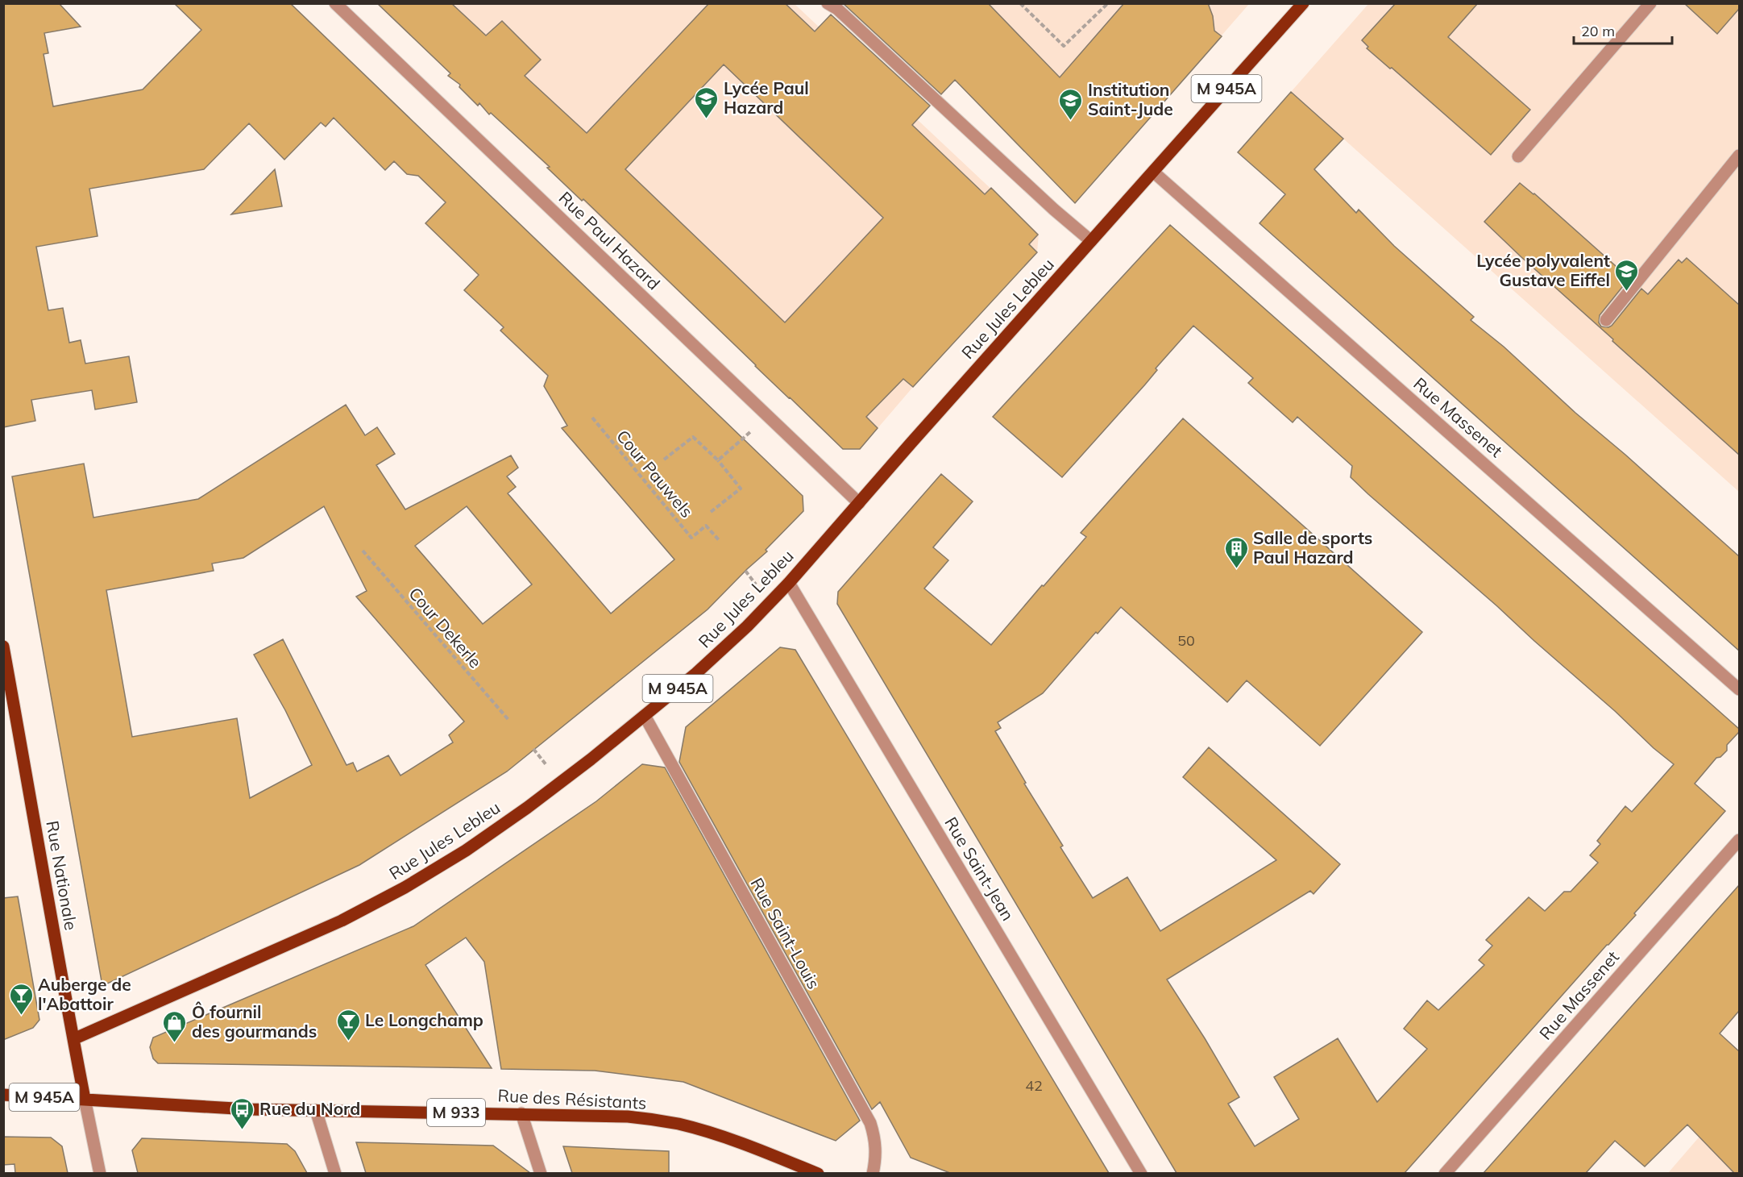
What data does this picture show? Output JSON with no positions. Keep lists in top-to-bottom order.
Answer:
{
  "streets": {
    "main road": [
      "M 945A",
      "Rue Jules Lebleu",
      "Rue Nationale",
      "Rue des Résistants",
      "M 933"
    ],
    "street": [
      "Rue Paul Hazard",
      "Rue Massenet",
      "Rue Saint-Jean",
      "Rue Saint-Louis"
    ],
    "path": ["Cour Pauwels", "Cour Dekerle"]
  },
  "crossings": [
    ["M 945A", "Rue Nationale"],
    ["M 945A", "Rue des Résistants"],
    ["Rue Paul Hazard", "Rue Jules Lebleu"],
    ["Rue Jules Lebleu", "Rue Massenet"],
    ["Rue Jules Lebleu", "Rue Saint-Jean"],
    ["Rue Jules Lebleu", "Rue Nationale"],
    ["Rue Jules Lebleu", "Rue Saint-Louis"],
    ["Rue Nationale", "Rue des Résistants"]
  ],
  "places": {
    "school or university": ["Lycée Paul Hazard", "Institution Saint-Jude", "Lycée polyvalent Gustave Eiffel"],
    "building": ["Salle de sports Paul Hazard"],
    "bar": ["Auberge de l'Abattoir", "Le Longchamp"],
    "shop": ["Ô fournil des gourmands"],
    "bus stop": ["Rue du Nord"]
  },
  "house_numbers": ["50", "42"],
  "scale_bar": "20 m"
}
